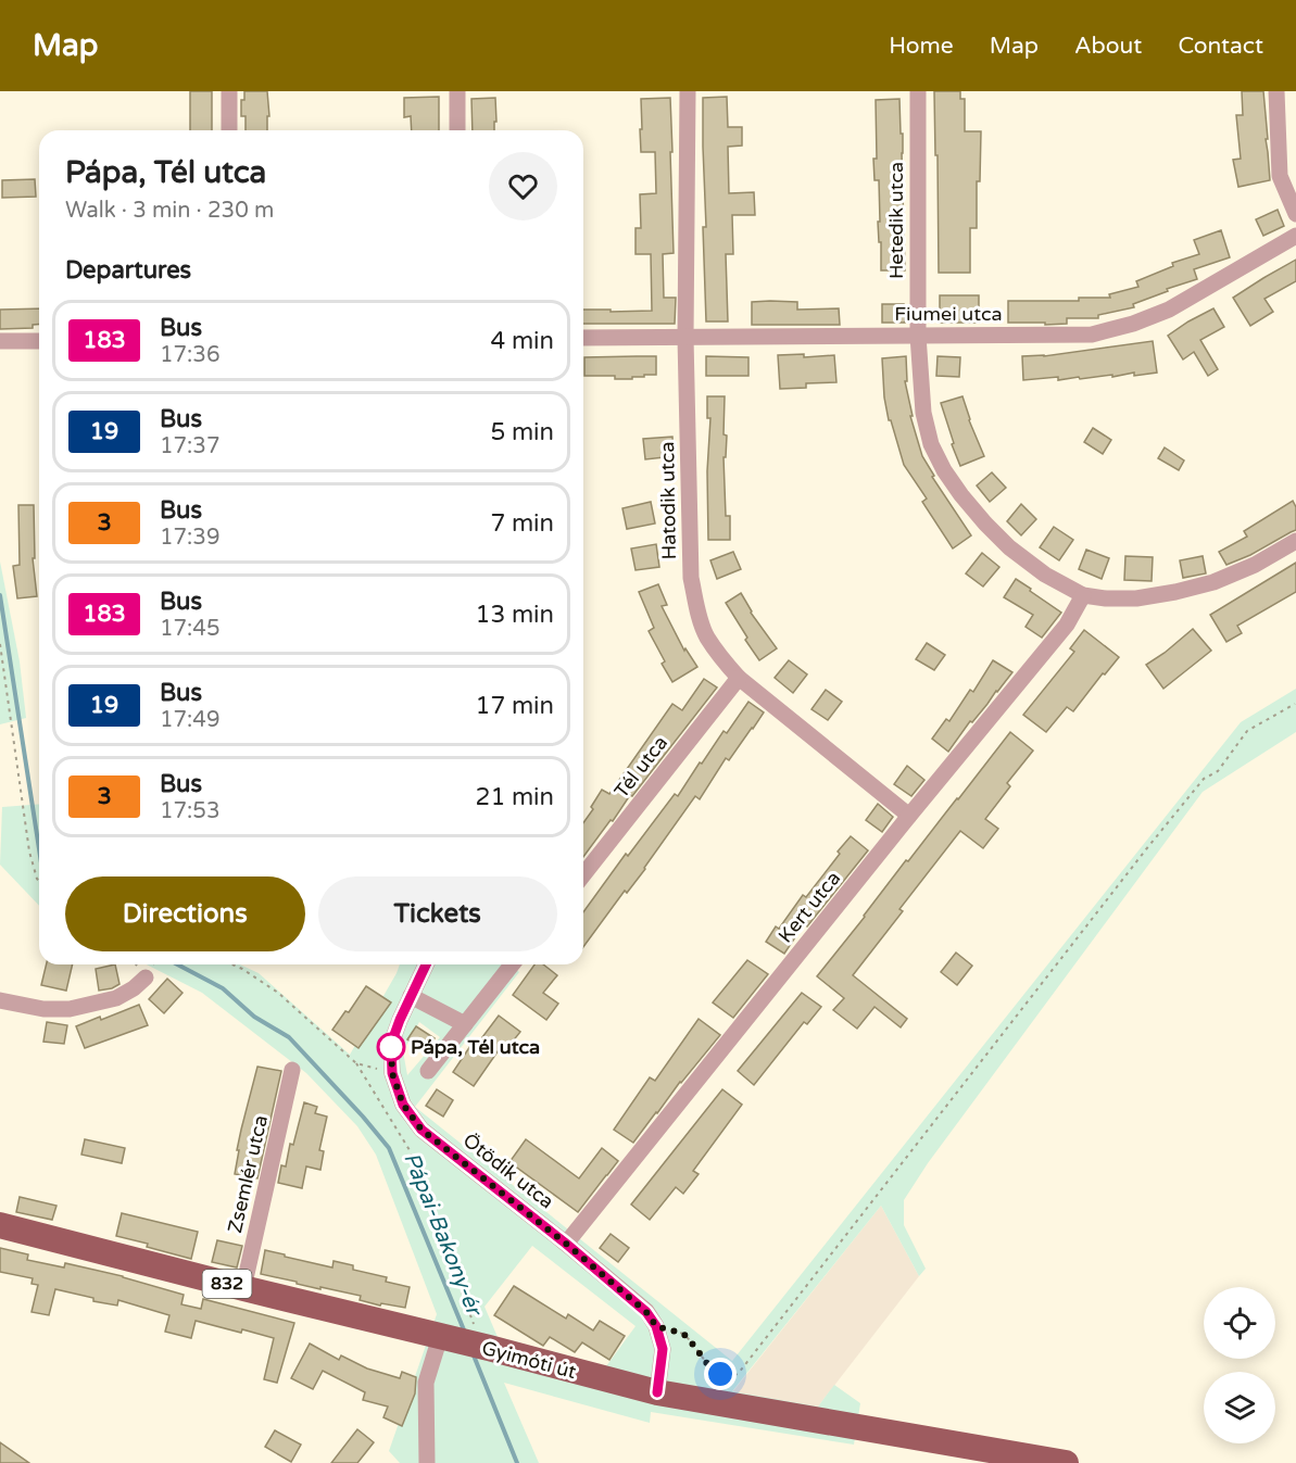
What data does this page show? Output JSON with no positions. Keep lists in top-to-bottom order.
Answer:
{
  "streets": {
    "main road": ["832", "Gyimóti út"],
    "street": [
      "Hetedik utca",
      "Fiumei utca",
      "Hatodik utca",
      "Tél utca",
      "Kert utca",
      "Ötödik utca",
      "Zsemlér utca"
    ]
  },
  "crossings": [
    ["Hetedik utca", "Fiumei utca"],
    ["Hetedik utca", "Kert utca"],
    ["Fiumei utca", "Hatodik utca"],
    ["Hatodik utca", "Tél utca"],
    ["Hatodik utca", "Kert utca"],
    ["Kert utca", "Ötödik utca"],
    ["Zsemlér utca", "Gyimóti út"]
  ],
  "water": ["Pápai-Bakony-ér"],
  "places": ["Pápa, Tél utca"],
  "lines": ["bus line 183"],
  "page": {
    "header": "Map",
    "nav": [
      "Home",
      "Map",
      "About",
      "Contact"
    ],
    "heading": [
      ["Pápa, Tél utca", "Walk · 3 min · 230 m"],
      "Departures"
    ],
    "list": [
      {
        "mark": "183",
        "name": "Bus",
        "note": "17:36",
        "value": "4 min"
      },
      {
        "mark": "19",
        "name": "Bus",
        "note": "17:37",
        "value": "5 min"
      },
      {
        "mark": "3",
        "name": "Bus",
        "note": "17:39",
        "value": "7 min"
      },
      {
        "mark": "183",
        "name": "Bus",
        "note": "17:45",
        "value": "13 min"
      },
      {
        "mark": "19",
        "name": "Bus",
        "note": "17:49",
        "value": "17 min"
      },
      {
        "mark": "3",
        "name": "Bus",
        "note": "17:53",
        "value": "21 min"
      }
    ],
    "buttons": ["Directions", "Tickets"]
  }
}
